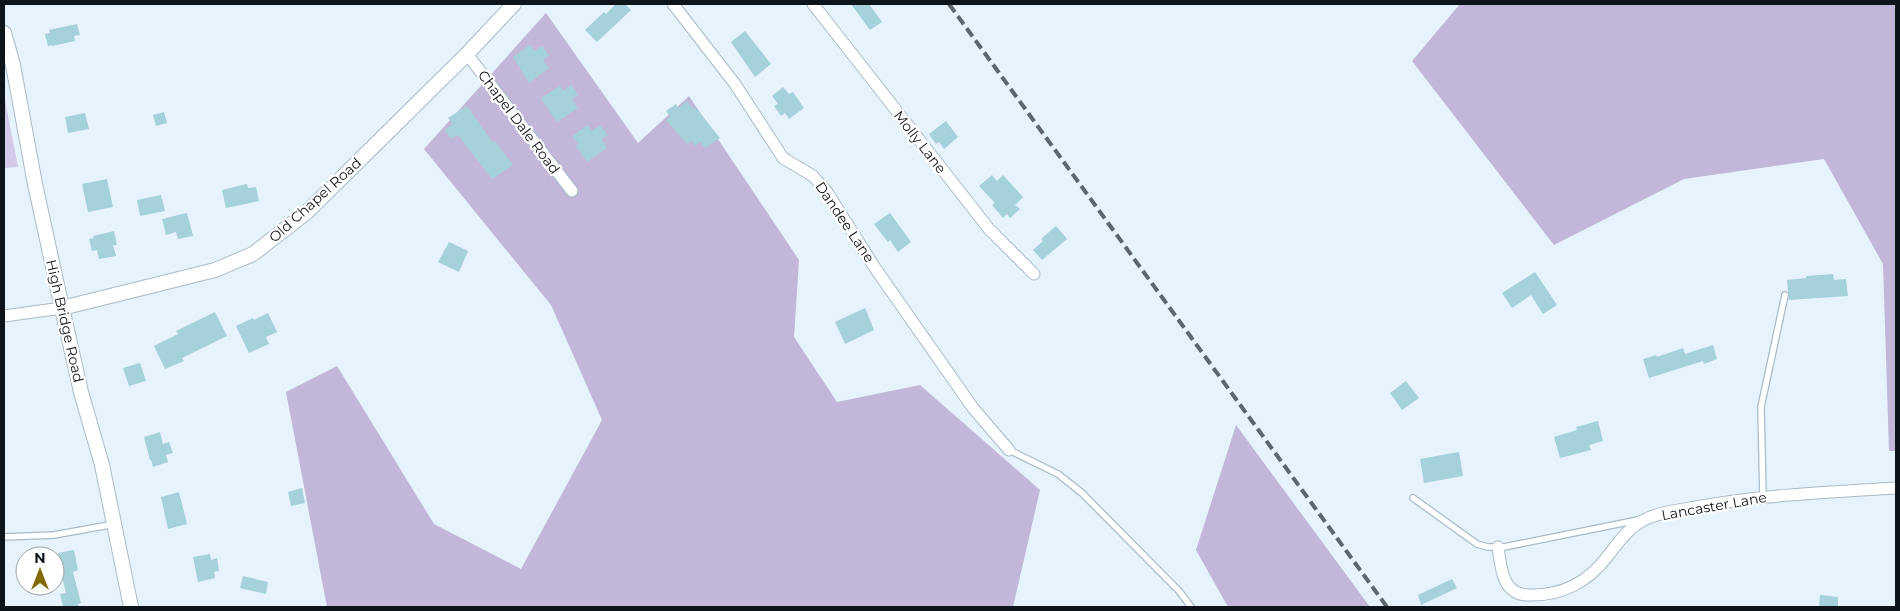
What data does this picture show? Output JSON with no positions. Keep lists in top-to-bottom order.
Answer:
{
  "streets": {
    "street": [
      "Chapel Dale Road",
      "Molly Lane",
      "Old Chapel Road",
      "Dandee Lane",
      "High Bridge Road",
      "Lancaster Lane"
    ]
  },
  "crossings": [
    ["Chapel Dale Road", "Old Chapel Road"],
    ["Old Chapel Road", "High Bridge Road"]
  ],
  "north": "top"
}
